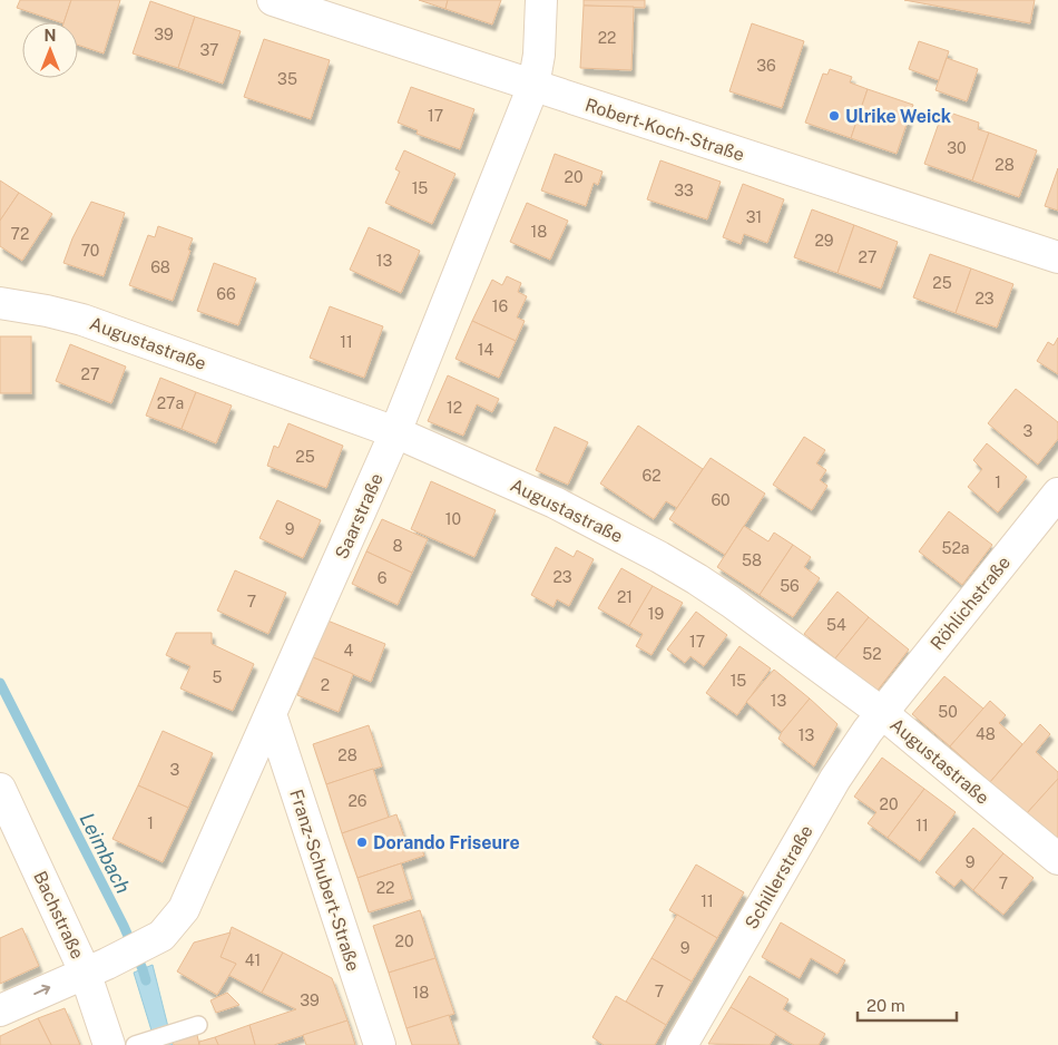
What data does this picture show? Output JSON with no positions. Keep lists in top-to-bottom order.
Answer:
{
  "streets": {
    "street": [
      "Robert-Koch-Straße",
      "Augustastraße",
      "Saarstraße",
      "Röhlichstraße",
      "Schillerstraße",
      "Franz-Schubert-Straße",
      "Bachstraße"
    ]
  },
  "crossings": [
    ["Robert-Koch-Straße", "Saarstraße"],
    ["Augustastraße", "Saarstraße"],
    ["Augustastraße", "Röhlichstraße"],
    ["Augustastraße", "Schillerstraße"],
    ["Saarstraße", "Franz-Schubert-Straße"],
    ["Saarstraße", "Bachstraße"],
    ["Röhlichstraße", "Schillerstraße"]
  ],
  "water": ["Leimbach"],
  "places": ["Ulrike Weick", "Dorando Friseure"],
  "house_numbers": [
    "39",
    "22",
    "37",
    "36",
    "35",
    "17",
    "30",
    "28",
    "20",
    "15",
    "33",
    "31",
    "18",
    "72",
    "29",
    "70",
    "27",
    "13",
    "68",
    "25",
    "66",
    "23",
    "16",
    "11",
    "14",
    "27",
    "27a",
    "12",
    "3",
    "25",
    "62",
    "1",
    "60",
    "10",
    "9",
    "8",
    "52a",
    "58",
    "23",
    "6",
    "56",
    "21",
    "7",
    "19",
    "54",
    "17",
    "4",
    "52",
    "5",
    "15",
    "2",
    "13",
    "50",
    "48",
    "13",
    "28",
    "3",
    "26",
    "20",
    "1",
    "11",
    "9",
    "7",
    "22",
    "11",
    "20",
    "9",
    "41",
    "7",
    "18",
    "39"
  ],
  "scale_bar": "20 m",
  "north": "top"
}
